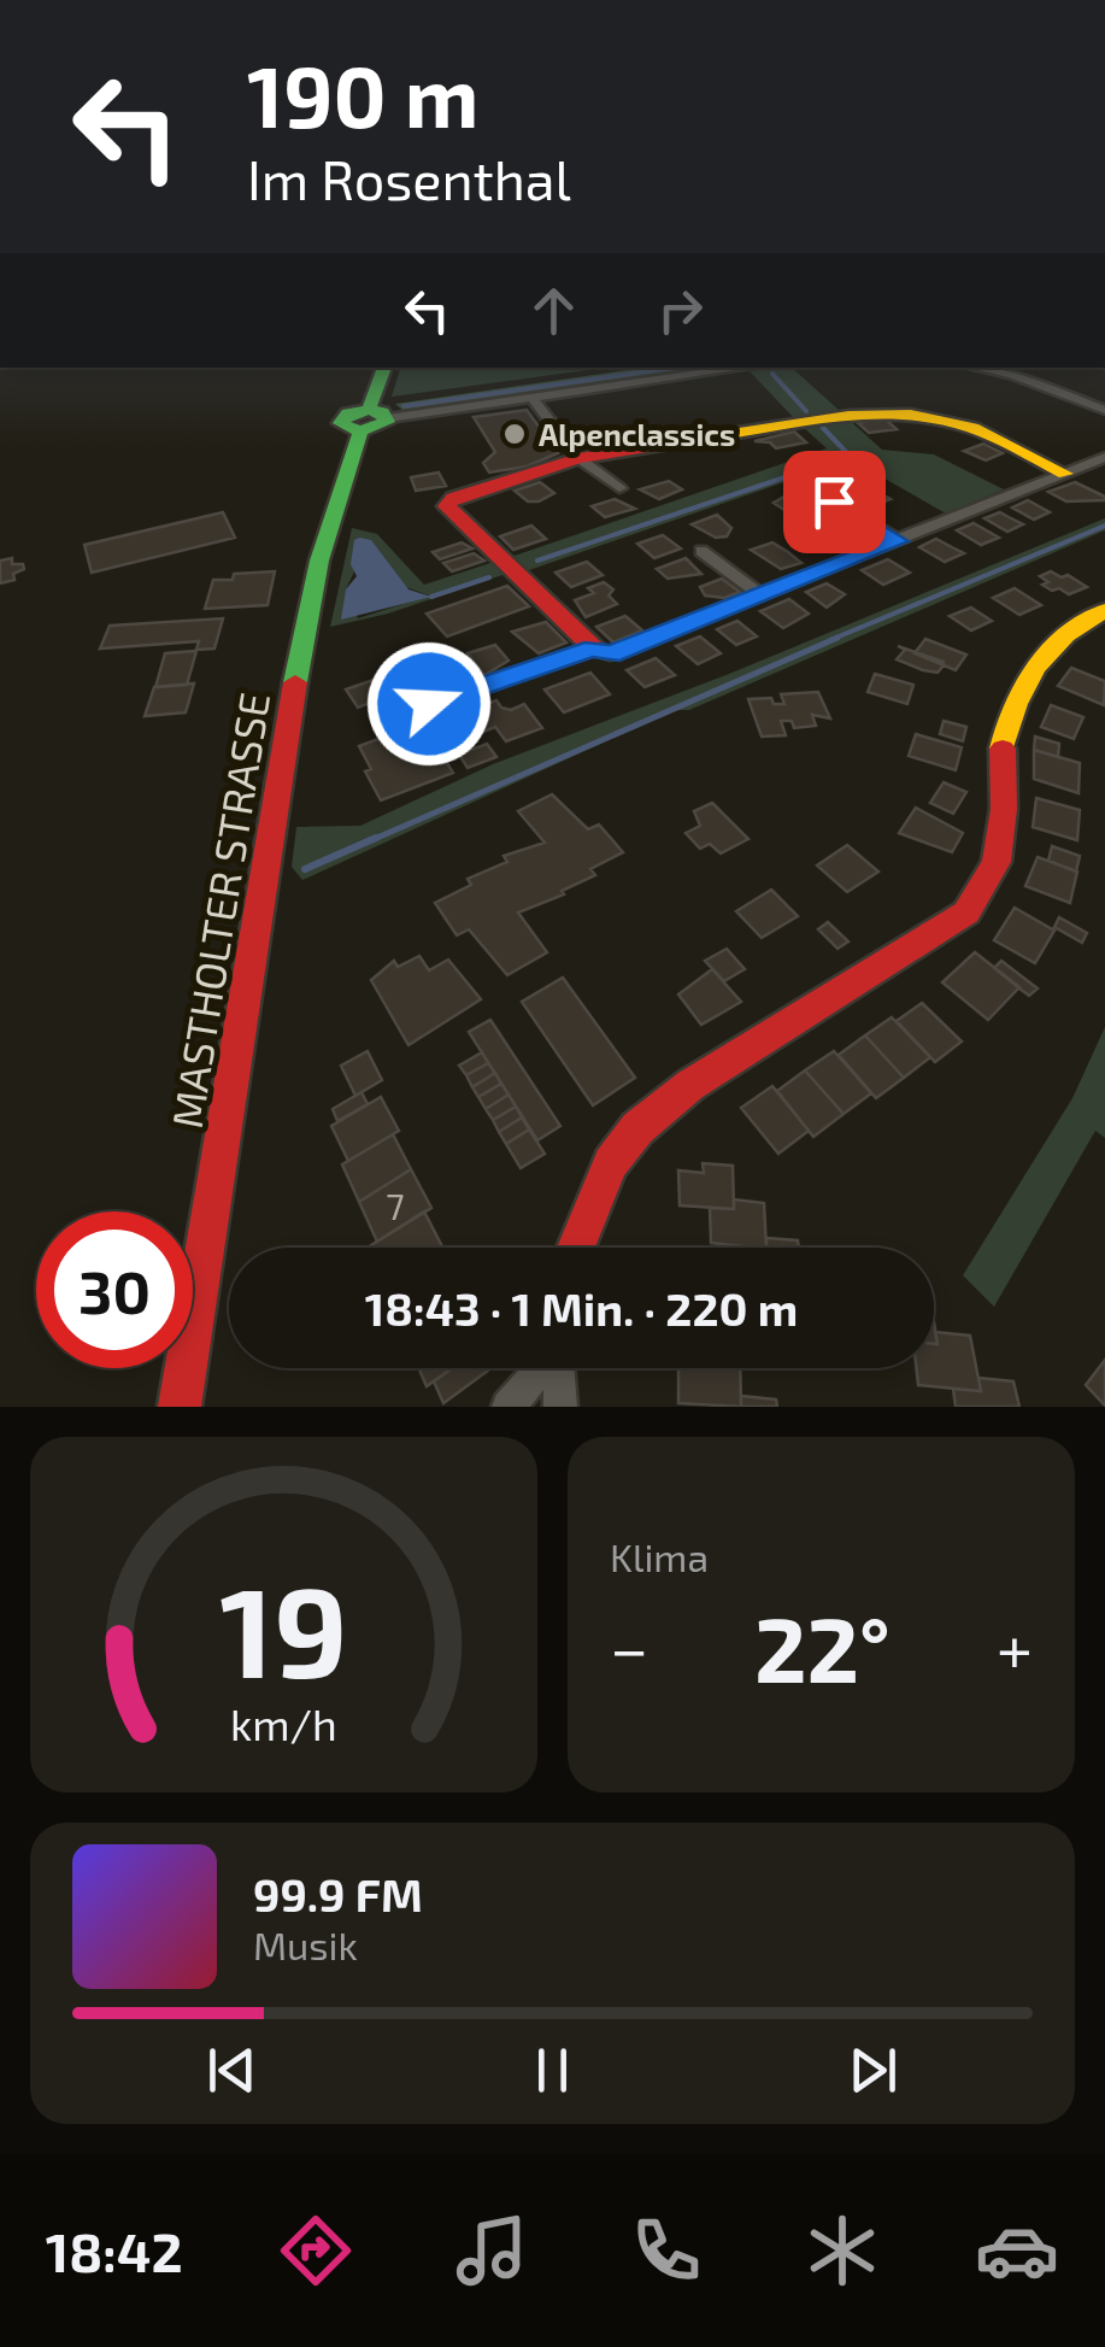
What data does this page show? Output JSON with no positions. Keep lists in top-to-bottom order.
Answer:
{
  "streets": {
    "street": ["MASTHOLTER STRASSE"]
  },
  "places": ["Alpenclassics"],
  "house_numbers": ["7"],
  "page": {
    "turn": ["190 m", "Im Rosenthal"],
    "limit": "30",
    "trip": "18:43 · 1 Min. · 220 m",
    "tile": "Klima",
    "heat": ["−", "22°", "+"],
    "song": ["99.9 FM", "Musik"],
    "tabs": "18:42",
    "gauge": ["19", "km/h"]
  }
}
